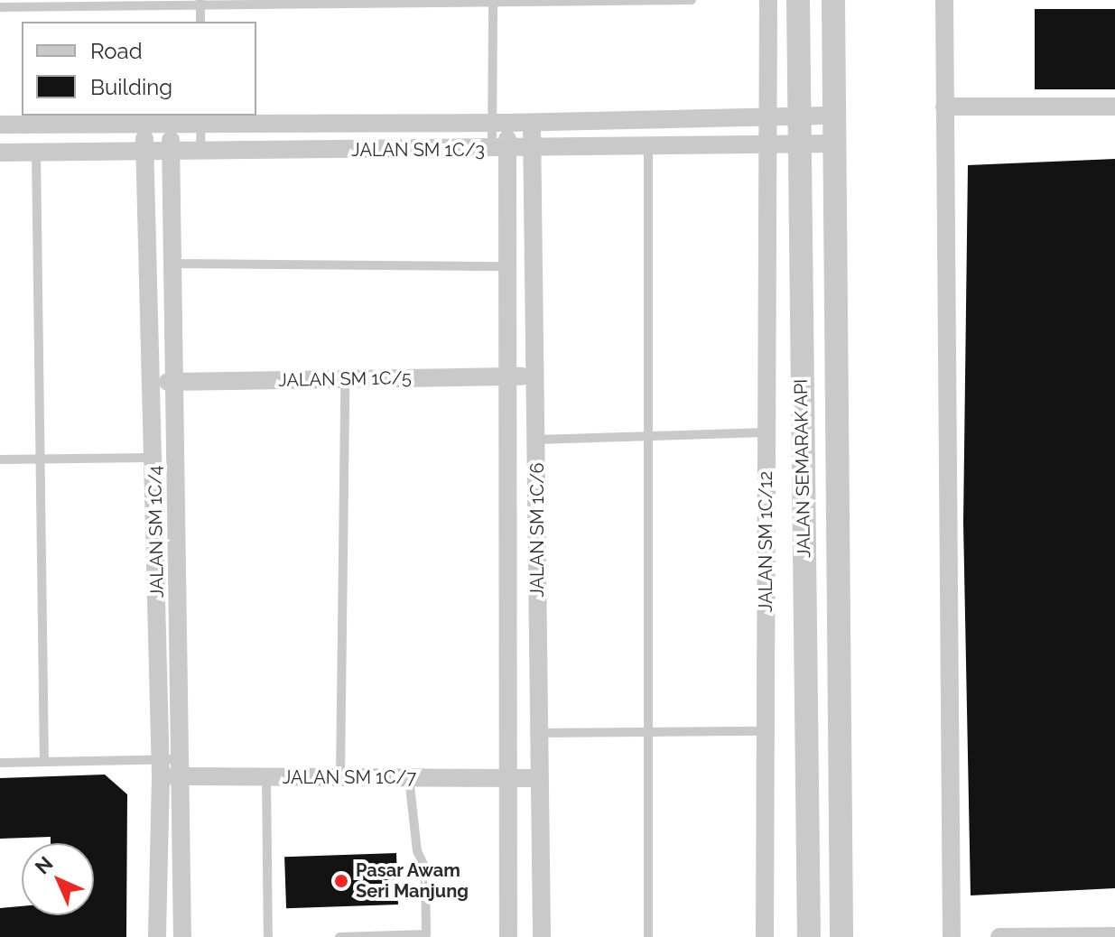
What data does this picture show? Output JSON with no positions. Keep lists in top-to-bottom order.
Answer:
{
  "streets": {
    "street": [
      "JALAN SM 1C/3",
      "JALAN SM 1C/5",
      "JALAN SEMARAK API",
      "JALAN SM 1C/6",
      "JALAN SM 1C/4",
      "JALAN SM 1C/12",
      "JALAN SM 1C/7"
    ]
  },
  "crossings": [
    ["JALAN SM 1C/3", "JALAN SEMARAK API"],
    ["JALAN SM 1C/3", "JALAN SM 1C/6"],
    ["JALAN SM 1C/3", "JALAN SM 1C/4"],
    ["JALAN SM 1C/3", "JALAN SM 1C/12"],
    ["JALAN SM 1C/5", "JALAN SM 1C/6"],
    ["JALAN SM 1C/5", "JALAN SM 1C/4"],
    ["JALAN SM 1C/6", "JALAN SM 1C/7"],
    ["JALAN SM 1C/4", "JALAN SM 1C/7"]
  ],
  "places": ["Pasar Awam Seri Manjung"],
  "legend": ["Road", "Building"],
  "north": "top left"
}
